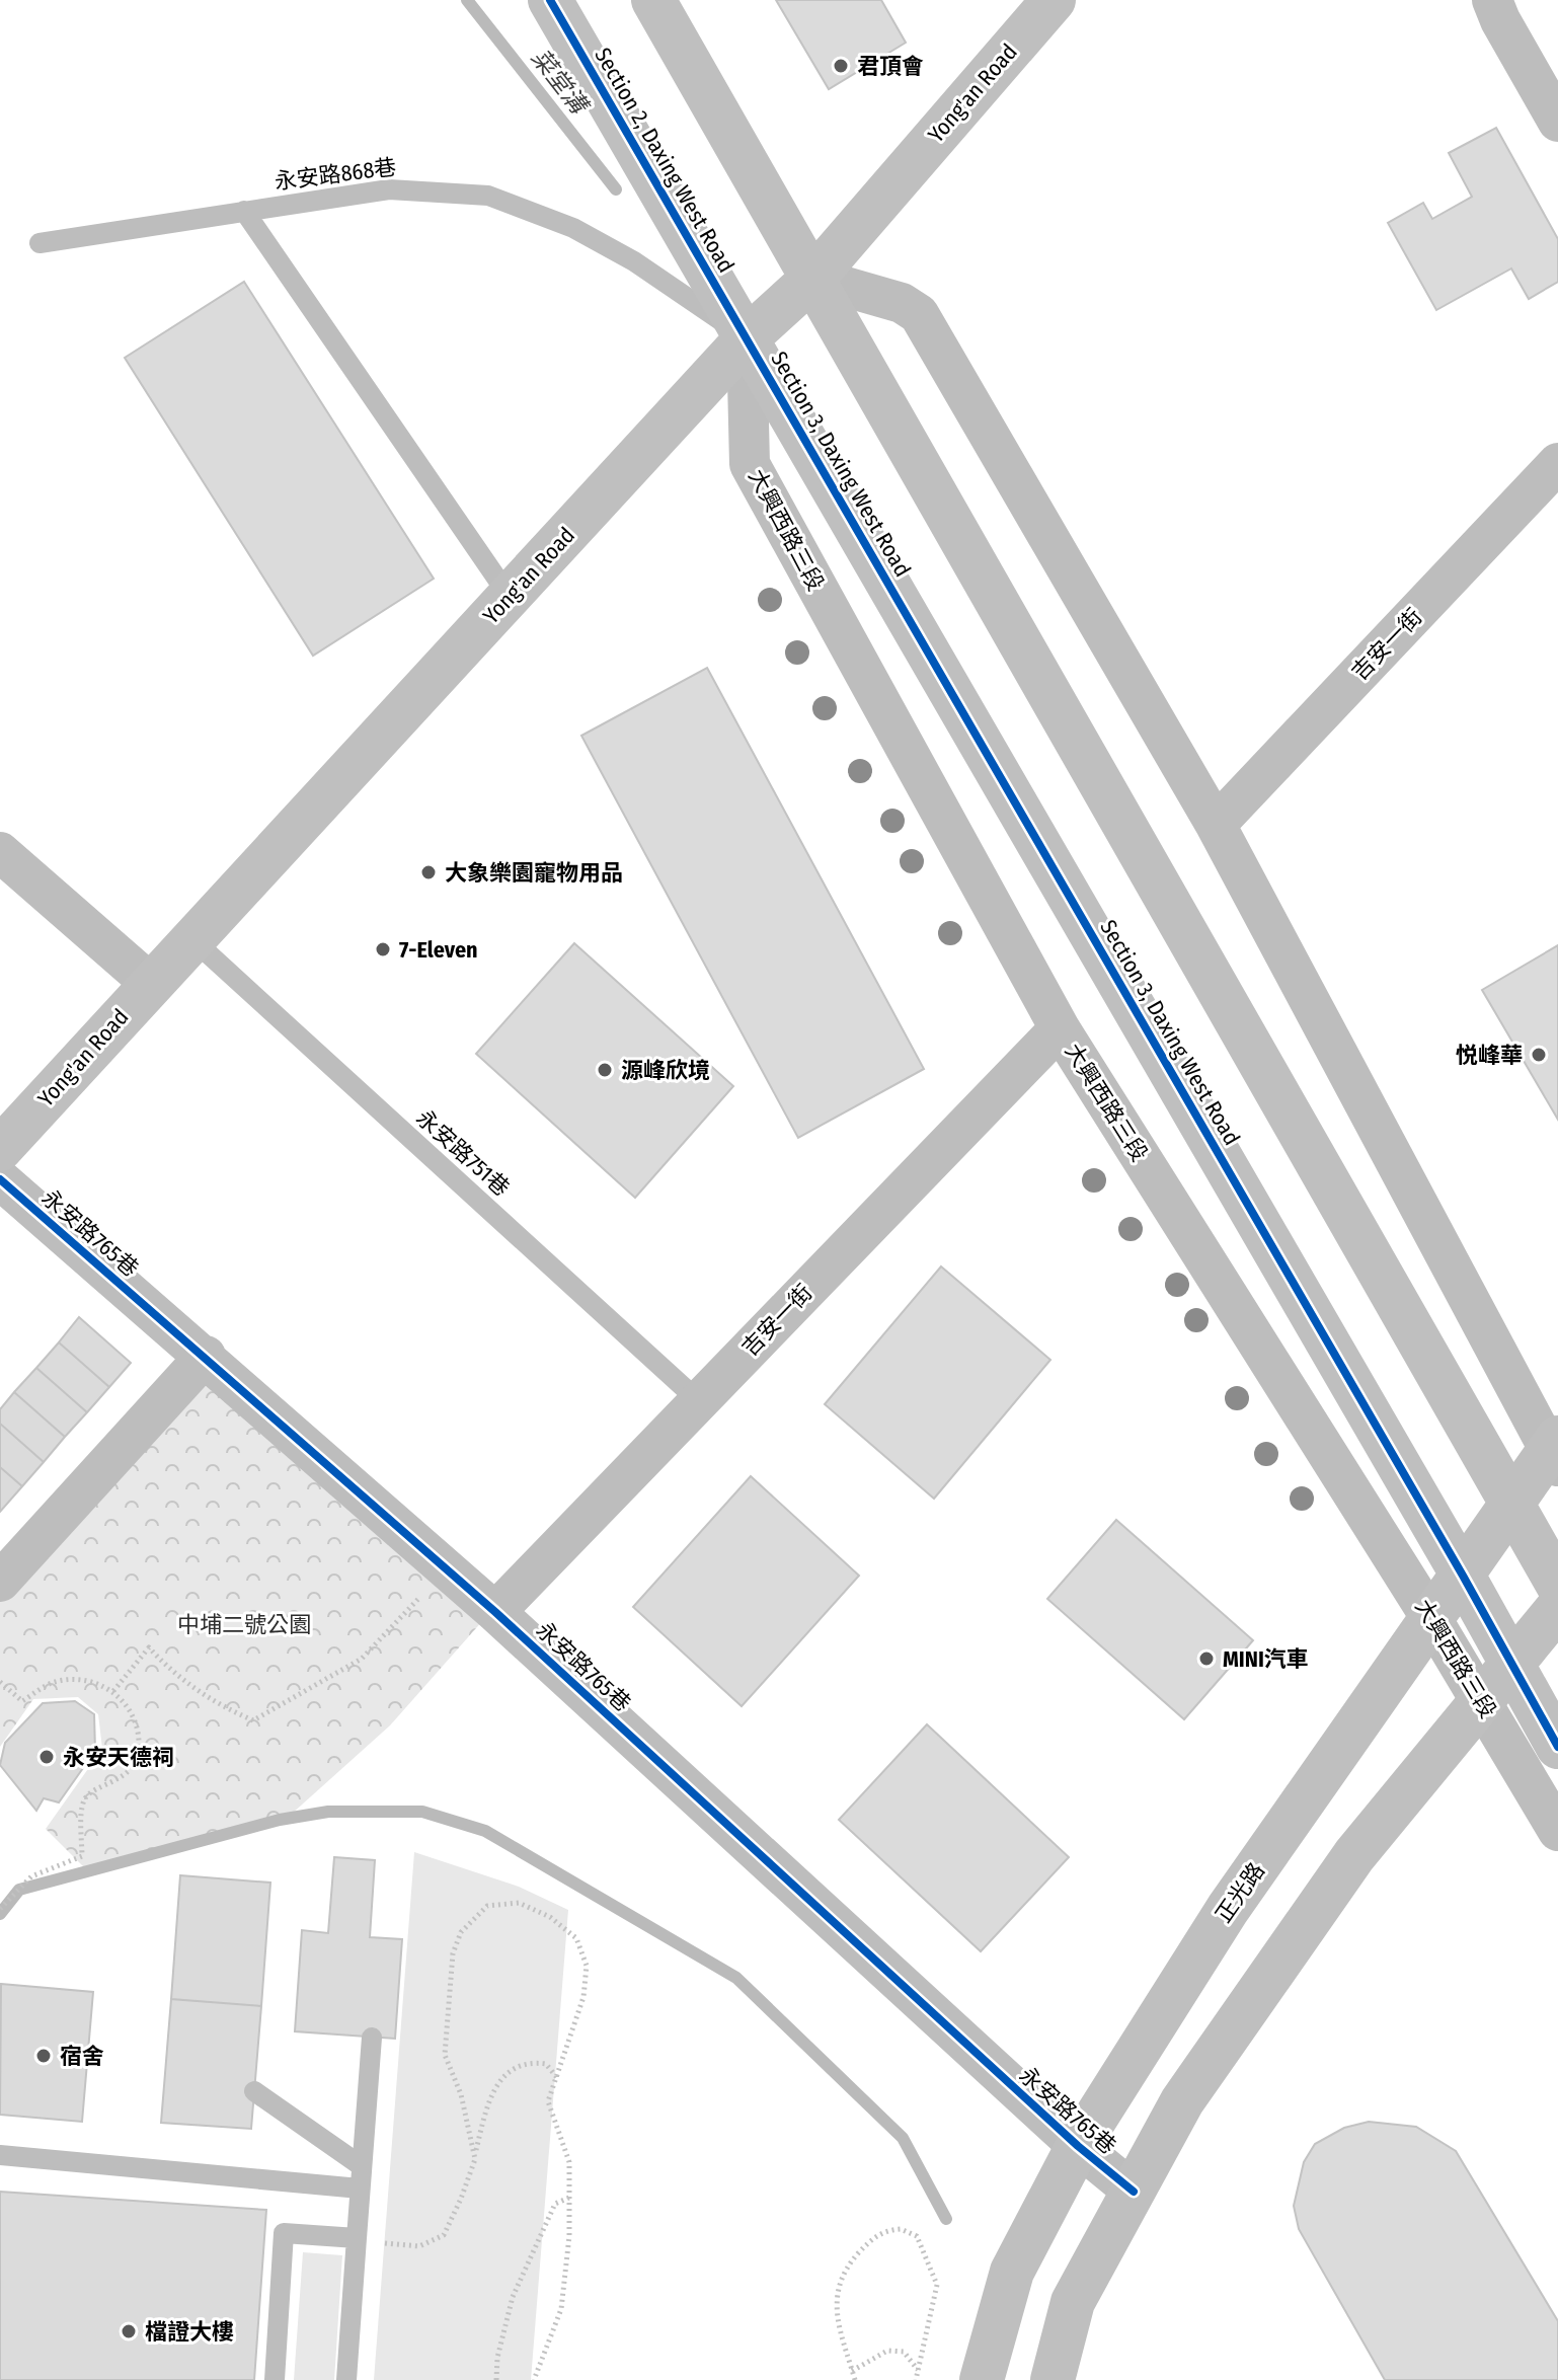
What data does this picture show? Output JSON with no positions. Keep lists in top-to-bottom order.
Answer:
{
  "streets": {
    "street": [
      "Yong'an Road",
      "Section 2, Daxing West Road",
      "Section 3, Daxing West Road",
      "大興西路三段",
      "吉安一街",
      "永安路765巷",
      "正光路"
    ],
    "lane": ["永安路868巷", "永安路751巷"]
  },
  "crossings": [
    ["Yong'an Road", "Section 2, Daxing West Road"],
    ["Yong'an Road", "永安路868巷"],
    ["Yong'an Road", "Section 3, Daxing West Road"],
    ["Yong'an Road", "大興西路三段"],
    ["Yong'an Road", "永安路751巷"],
    ["Section 2, Daxing West Road", "永安路868巷"],
    ["Section 2, Daxing West Road", "Section 3, Daxing West Road"],
    ["Section 2, Daxing West Road", "大興西路三段"],
    ["永安路868巷", "Section 3, Daxing West Road"],
    ["永安路868巷", "大興西路三段"],
    ["Section 3, Daxing West Road", "大興西路三段"],
    ["Section 3, Daxing West Road", "正光路"],
    ["大興西路三段", "吉安一街"],
    ["大興西路三段", "正光路"],
    ["吉安一街", "永安路751巷"],
    ["吉安一街", "永安路765巷"],
    ["永安路765巷", "正光路"]
  ],
  "water": ["菜堂溝"],
  "parks": ["中埔二號公園"],
  "places": [
    "君頂會",
    "大象樂園寵物用品",
    "7-Eleven",
    "悦峰華",
    "源峰欣境",
    "MINI汽車",
    "永安天德祠",
    "宿舍",
    "檔證大樓"
  ]
}
